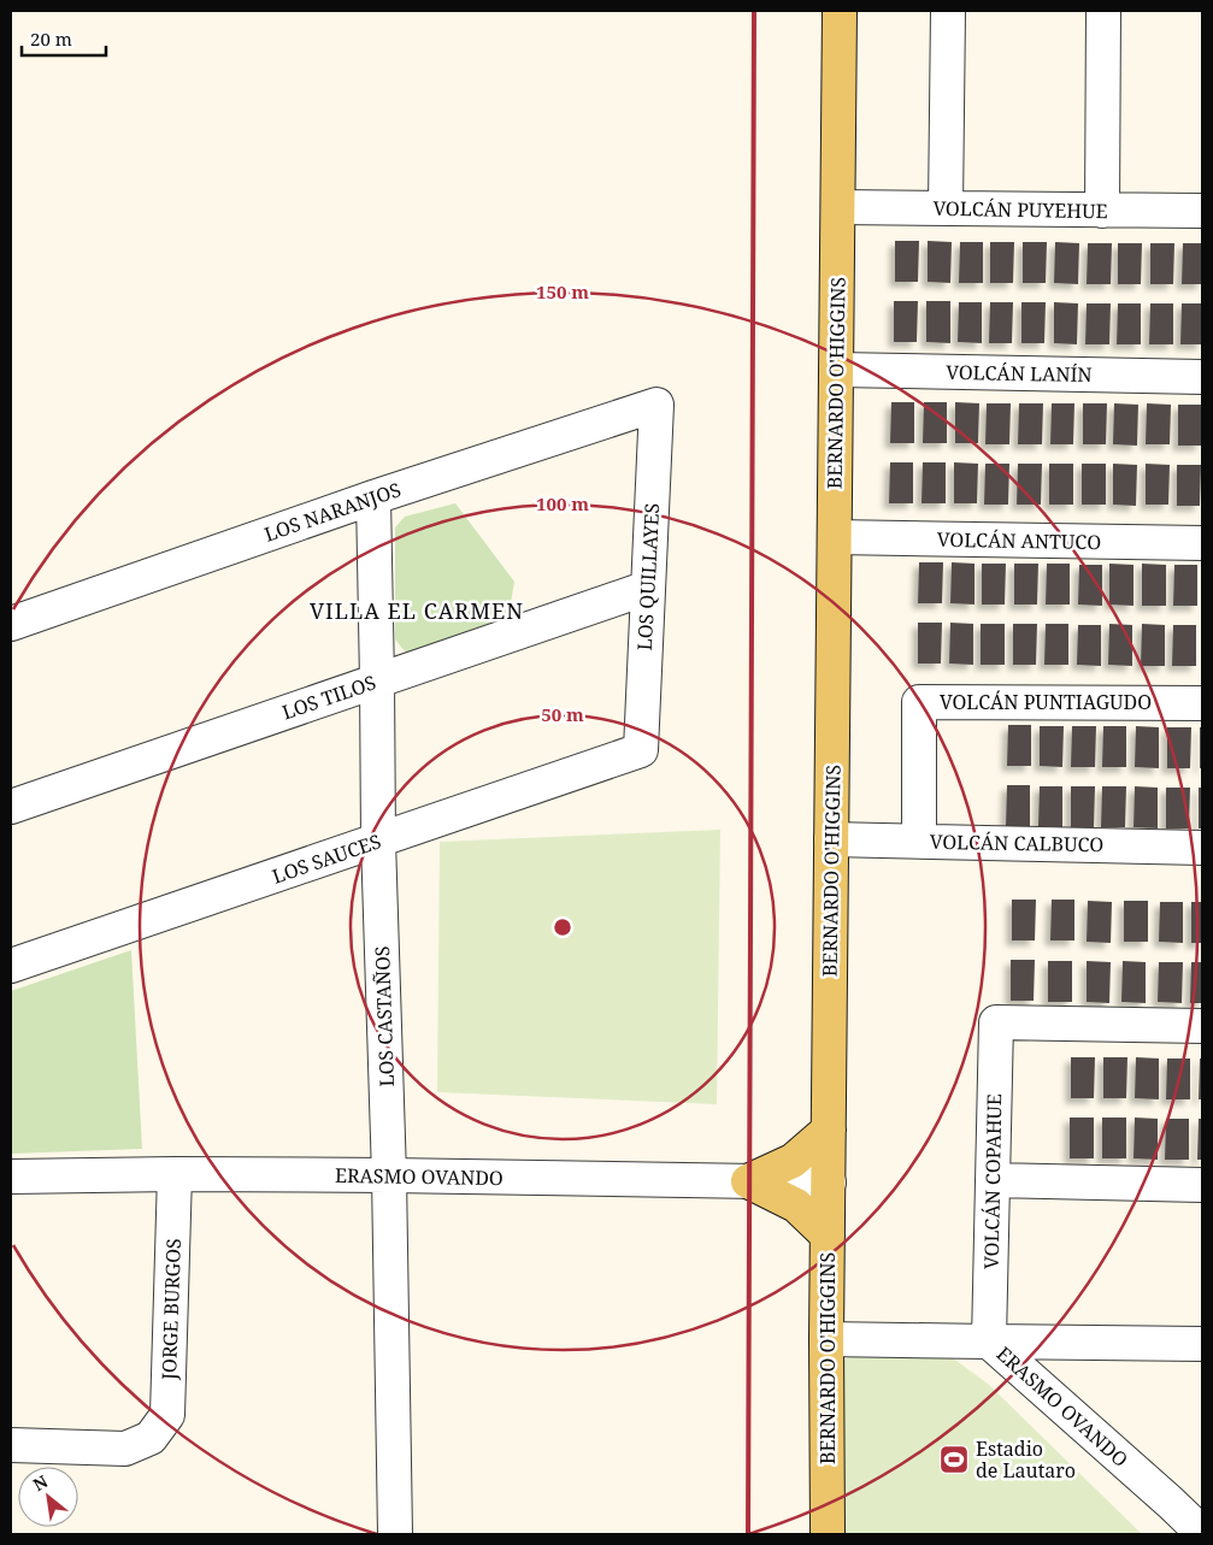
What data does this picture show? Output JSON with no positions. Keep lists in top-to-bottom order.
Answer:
{
  "streets": {
    "main road": ["BERNARDO O'HIGGINS"],
    "street": [
      "VOLCÁN PUYEHUE",
      "VOLCÁN LANÍN",
      "LOS NARANJOS",
      "VOLCÁN ANTUCO",
      "LOS QUILLAYES",
      "LOS TILOS",
      "VOLCÁN PUNTIAGUDO",
      "VOLCÁN CALBUCO",
      "LOS SAUCES",
      "LOS CASTAÑOS",
      "ERASMO OVANDO",
      "VOLCÁN COPAHUE",
      "JORGE BURGOS"
    ]
  },
  "crossings": [
    ["VOLCÁN PUYEHUE", "BERNARDO O'HIGGINS"],
    ["VOLCÁN LANÍN", "BERNARDO O'HIGGINS"],
    ["BERNARDO O'HIGGINS", "VOLCÁN ANTUCO"],
    ["BERNARDO O'HIGGINS", "VOLCÁN CALBUCO"],
    ["BERNARDO O'HIGGINS", "ERASMO OVANDO"],
    ["LOS NARANJOS", "LOS QUILLAYES"],
    ["LOS NARANJOS", "LOS CASTAÑOS"],
    ["LOS QUILLAYES", "LOS TILOS"],
    ["LOS QUILLAYES", "LOS SAUCES"],
    ["LOS TILOS", "LOS CASTAÑOS"],
    ["VOLCÁN PUNTIAGUDO", "VOLCÁN CALBUCO"],
    ["LOS SAUCES", "LOS CASTAÑOS"],
    ["LOS CASTAÑOS", "ERASMO OVANDO"],
    ["ERASMO OVANDO", "VOLCÁN COPAHUE"],
    ["ERASMO OVANDO", "JORGE BURGOS"]
  ],
  "districts": ["VILLA EL CARMEN"],
  "places": {
    "sports": ["Estadio de Lautaro"]
  },
  "scale_bar": "20 m",
  "north": "top left",
  "rings": ["150 m", "100 m", "50 m"]
}
